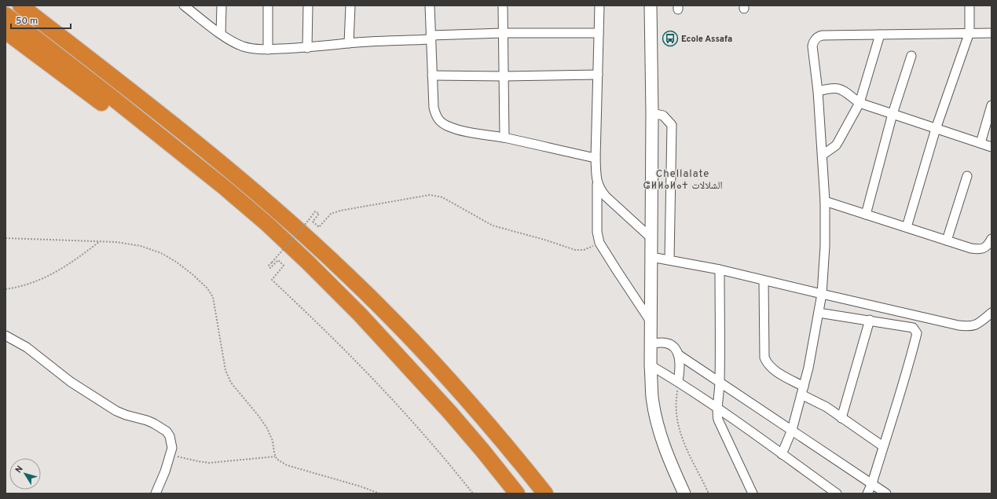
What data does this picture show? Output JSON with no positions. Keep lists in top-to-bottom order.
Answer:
{
  "districts": ["Chellalate ⵛⵍⵍⴰⵍⴰⵜ الشلالات"],
  "places": {
    "bus stop": ["Ecole Assafa"]
  },
  "scale_bar": "50 m",
  "north": "top left"
}
